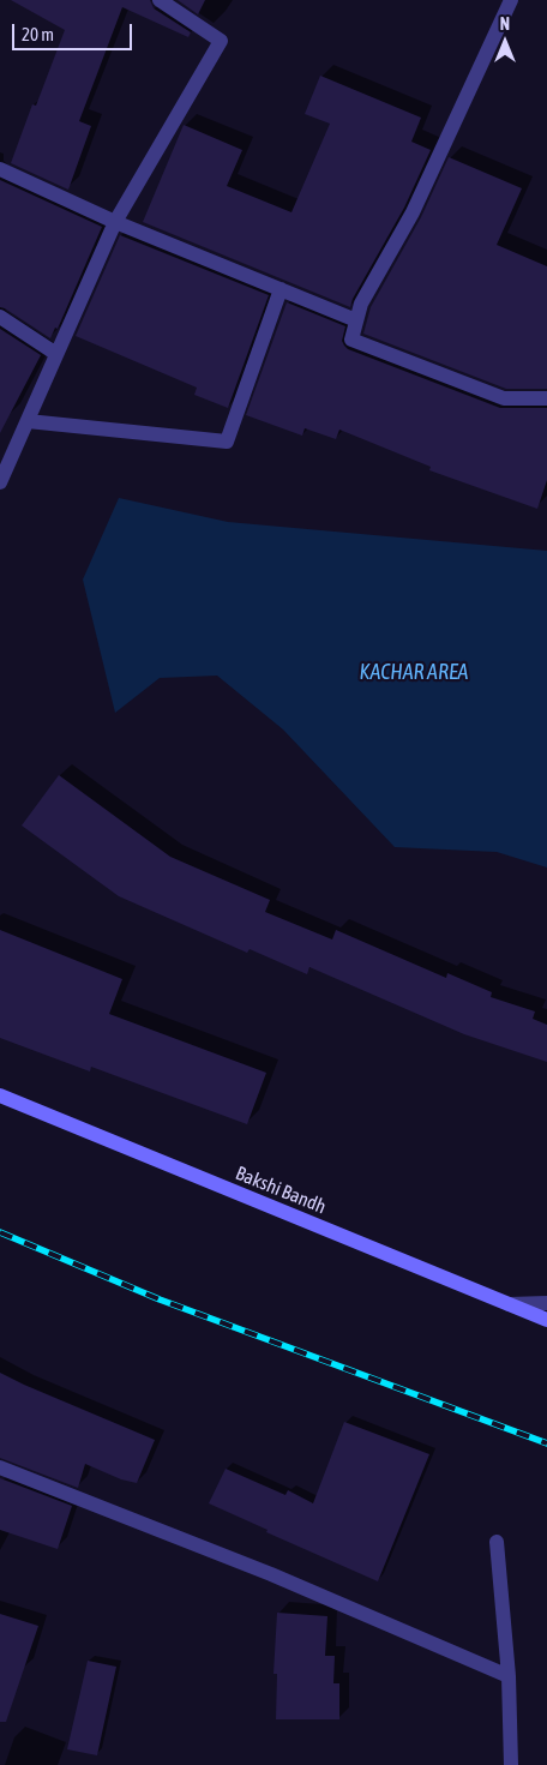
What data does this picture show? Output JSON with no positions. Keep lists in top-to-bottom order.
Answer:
{
  "streets": {
    "main road": ["Bakshi Bandh"]
  },
  "water": ["KACHAR AREA"],
  "scale_bar": "20 m",
  "north": "top"
}
